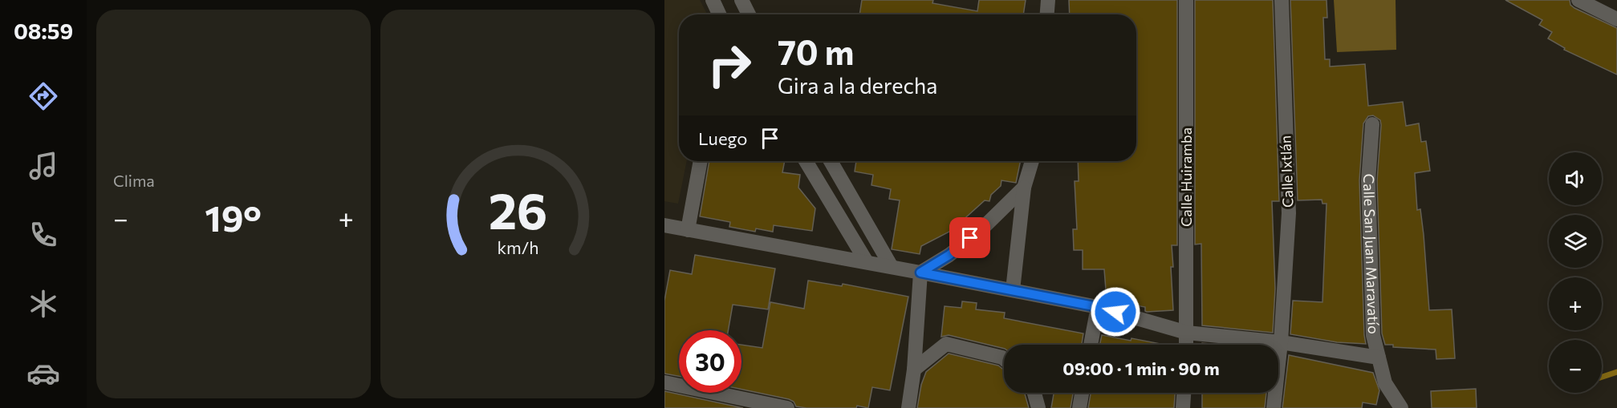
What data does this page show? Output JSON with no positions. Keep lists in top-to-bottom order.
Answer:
{
  "streets": {
    "street": ["Calle Ixtlán", "Calle Huiramba", "Calle San Juan Maravatío"]
  },
  "page": {
    "tabs": "08:59",
    "tile": "Clima",
    "turn": ["70 m", "Gira a la derecha"],
    "then": "Luego",
    "map_buttons": ["+", "−"],
    "heat": ["−", "19°", "+"],
    "limit": "30",
    "trip": "09:00 · 1 min · 90 m",
    "gauge": ["26", "km/h"]
  }
}
